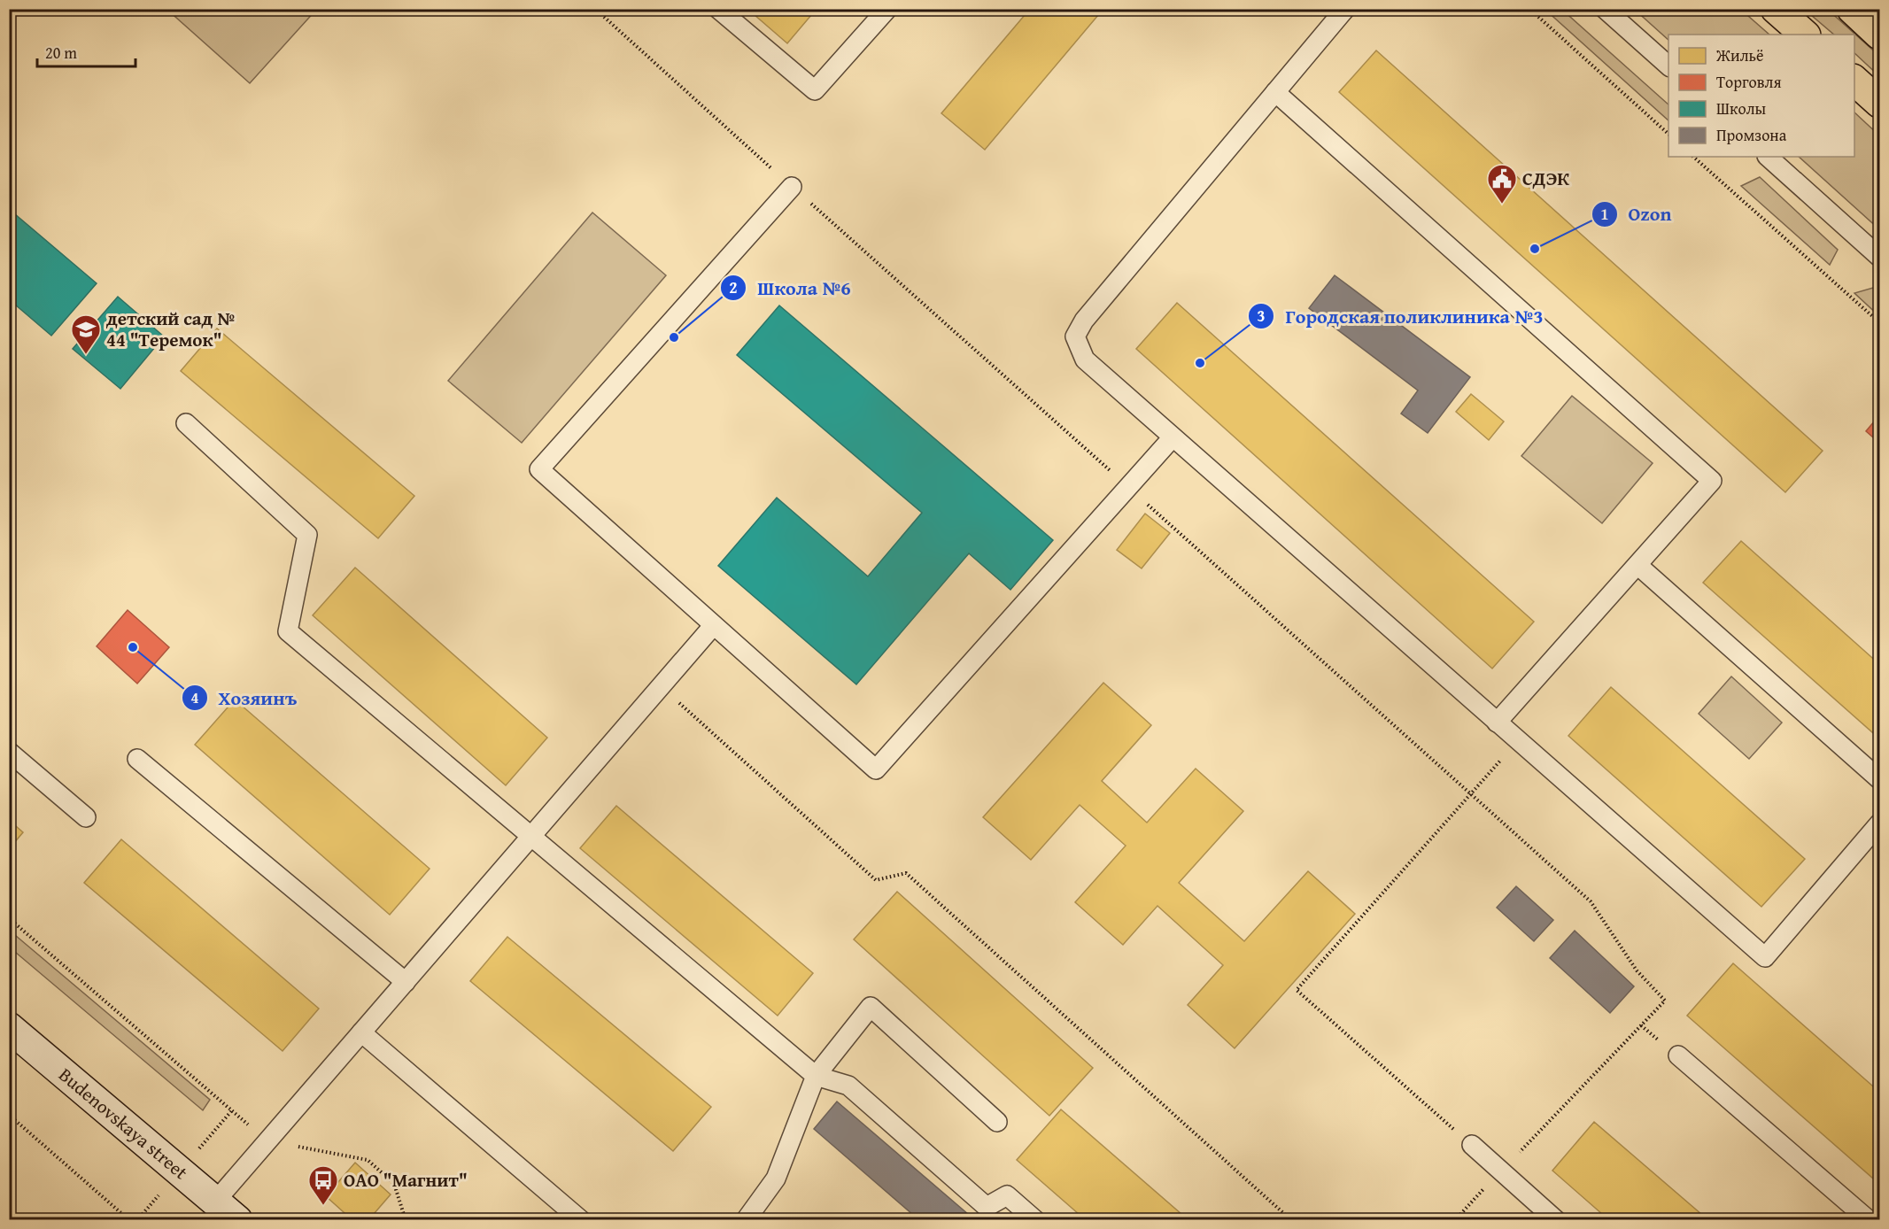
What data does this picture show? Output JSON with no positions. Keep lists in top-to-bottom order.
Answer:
{
  "streets": {
    "main road": ["Budenovskaya street"]
  },
  "places": {
    "public building": ["СДЭК"],
    "other": [
      "Ozon",
      "Школа №6",
      "Городская поликлиника №3",
      "Хозяинъ"
    ],
    "school or university": ["детский сад № 44 \"Теремок\""],
    "bus stop": ["ОАО \"Магнит\""]
  },
  "legend": [
    "Жильё",
    "Торговля",
    "Школы",
    "Промзона"
  ],
  "scale_bar": "20 m"
}
